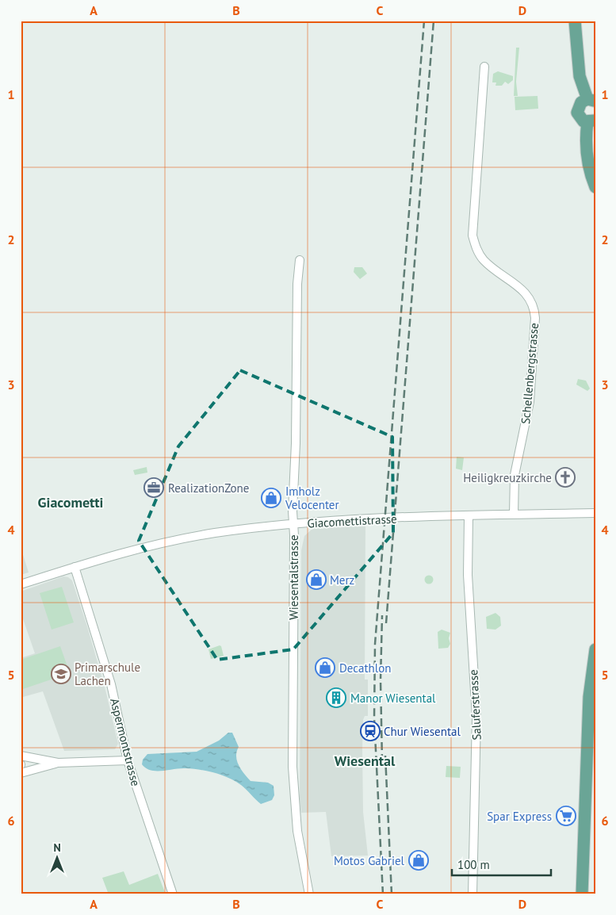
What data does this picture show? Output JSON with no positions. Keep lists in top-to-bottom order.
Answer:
{
  "streets": {
    "street": [
      "Schellenbergstrasse",
      "Giacomettistrasse",
      "Wiesentalstrasse",
      "Saluferstrasse",
      "Aspermontstrasse"
    ]
  },
  "crossings": [
    ["Schellenbergstrasse", "Giacomettistrasse"],
    ["Giacomettistrasse", "Wiesentalstrasse"],
    ["Giacomettistrasse", "Saluferstrasse"],
    ["Giacomettistrasse", "Aspermontstrasse"]
  ],
  "districts": ["Giacometti", "Wiesental"],
  "places": {
    "church": ["Heiligkreuzkirche"],
    "office": ["RealizationZone"],
    "shop": [
      "Imholz Velocenter",
      "Merz",
      "Decathlon",
      "Motos Gabriel"
    ],
    "school or university": ["Primarschule Lachen"],
    "building": ["Manor Wiesental"],
    "station": ["Chur Wiesental"],
    "supermarket": ["Spar Express"]
  },
  "scale_bar": "100 m",
  "north": "top",
  "grid": {
    "columns": [
      "A",
      "B",
      "C",
      "D"
    ],
    "rows": [
      "1",
      "2",
      "3",
      "4",
      "5",
      "6"
    ]
  }
}
